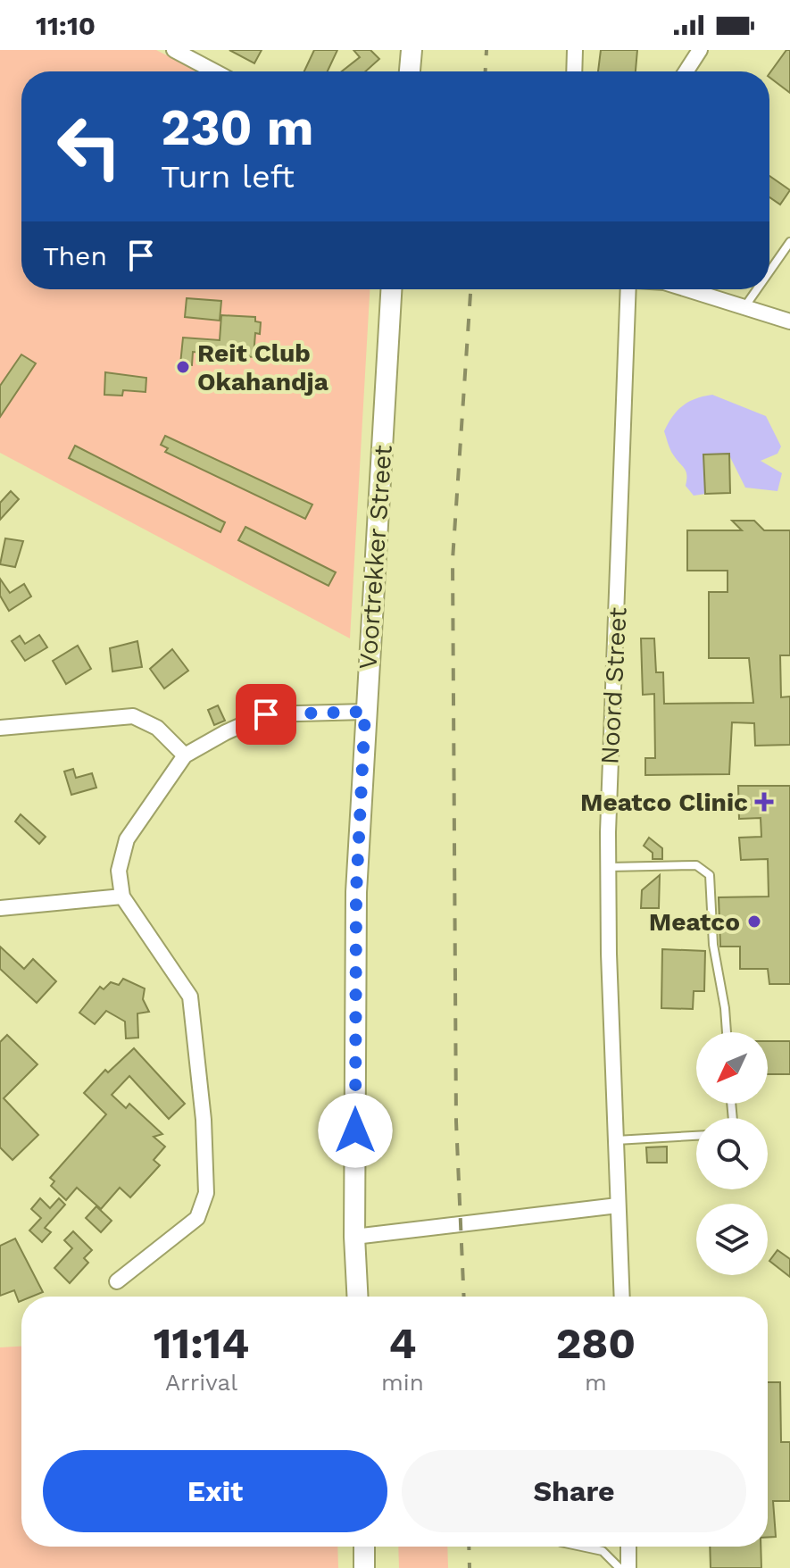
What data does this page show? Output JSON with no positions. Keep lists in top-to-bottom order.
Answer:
{
  "streets": {
    "main road": ["Voortrekker Street"],
    "street": ["Noord Street"]
  },
  "places": {
    "other": ["Reit Club Okahandja", "Meatco"],
    "health": ["Meatco Clinic"]
  },
  "north": "bottom left",
  "page": {
    "status": "11:10",
    "turn": ["230 m", "Turn left"],
    "then": "Then",
    "eta": [
      "11:14",
      "Arrival",
      "4",
      "min",
      "280",
      "m"
    ],
    "buttons": ["Exit", "Share"]
  }
}
